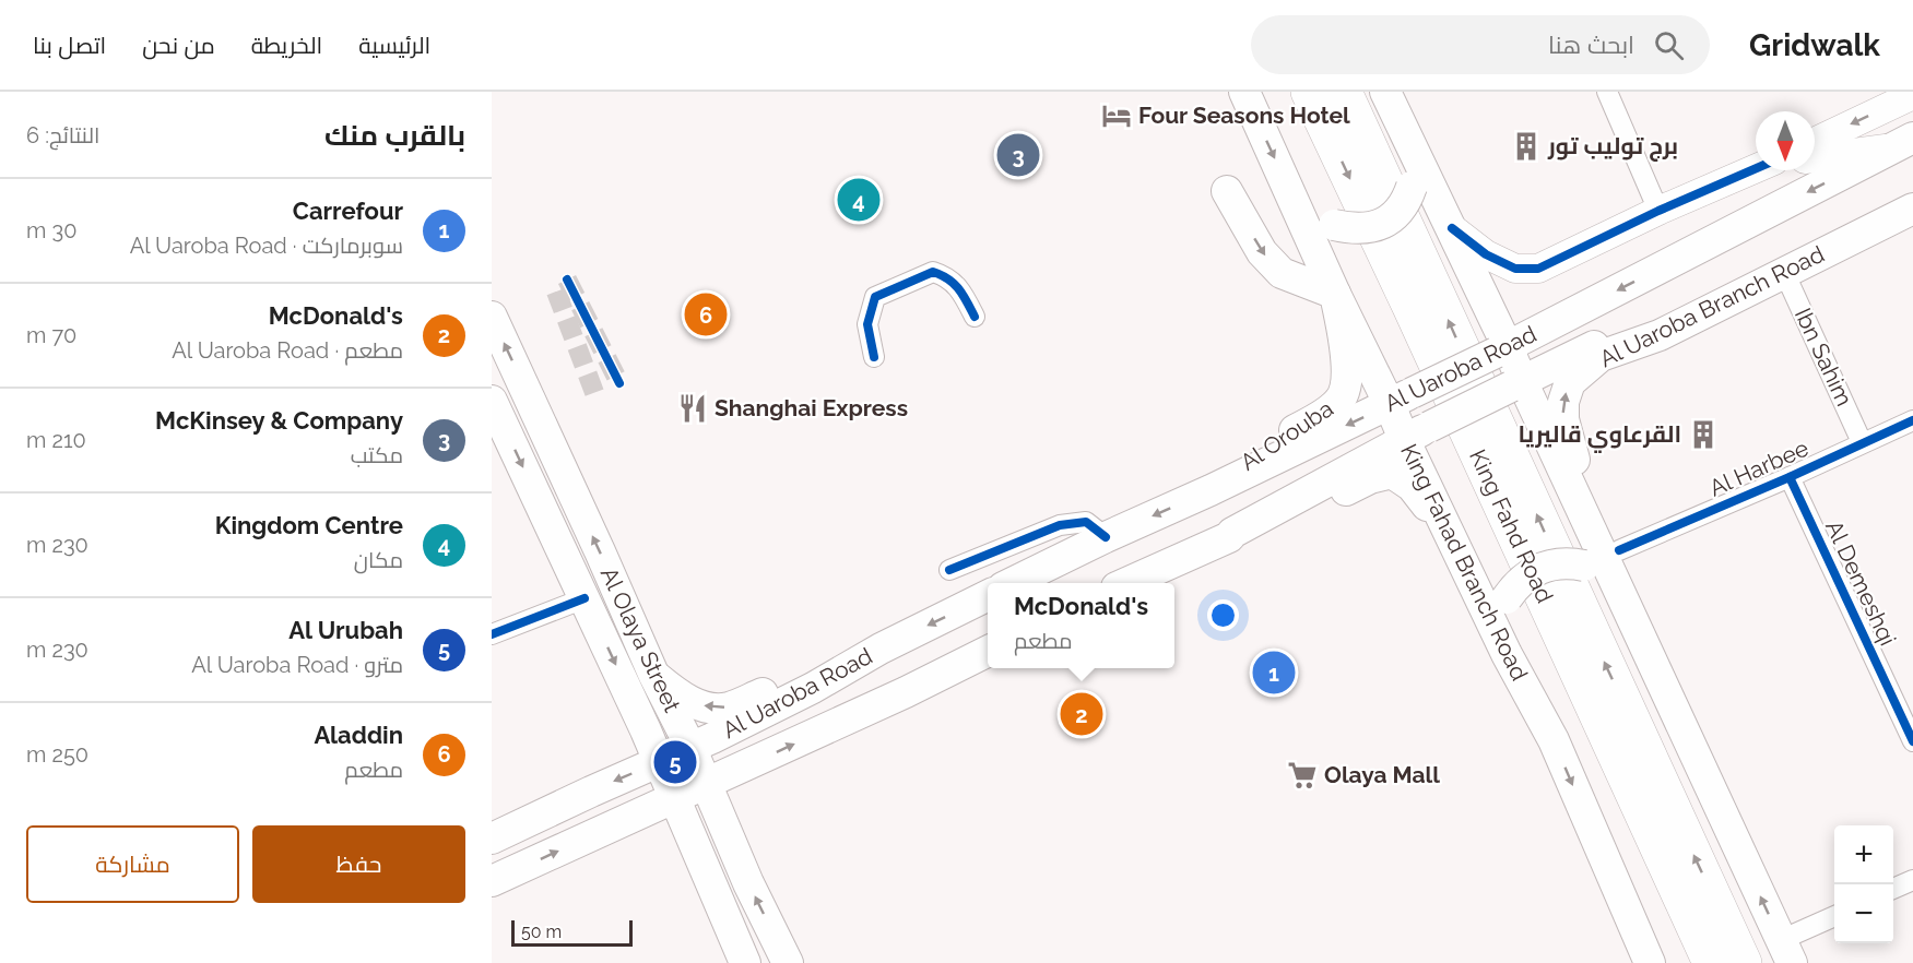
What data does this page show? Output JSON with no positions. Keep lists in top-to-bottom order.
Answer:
{
  "streets": {
    "highway": ["King Fahd Road"],
    "main road": [
      "Al Uaroba Branch Road",
      "Al Uaroba Road",
      "Al Orouba",
      "King Fahad Branch Road",
      "Al Olaya Street"
    ],
    "street": ["Ibn Sahim", "Al Harbee", "Al Demeshqi"]
  },
  "crossings": [
    ["Al Uaroba Branch Road", "Ibn Sahim"],
    ["Al Uaroba Branch Road", "Al Harbee"],
    ["Ibn Sahim", "Al Harbee"],
    ["Al Uaroba Road", "Al Orouba"],
    ["Al Uaroba Road", "King Fahad Branch Road"],
    ["Al Uaroba Road", "Al Olaya Street"],
    ["Al Orouba", "King Fahad Branch Road"],
    ["Al Harbee", "Al Demeshqi"]
  ],
  "places": {
    "hotel": ["Four Seasons Hotel"],
    "building": ["برج توليب تور", "القرعاوي قاليريا"],
    "restaurant": ["Shanghai Express"],
    "supermarket": ["Olaya Mall"]
  },
  "scale_bar": "50 m",
  "north": "bottom",
  "page": {
    "header": "Gridwalk",
    "search": "ابحث هنا",
    "nav": [
      "الرئيسية",
      "الخريطة",
      "من نحن",
      "اتصل بنا"
    ],
    "heading": ["بالقرب منك", "النتائج: 6"],
    "pins": [
      "3",
      "4",
      "6",
      "1",
      "2",
      "5"
    ],
    "list": [
      {
        "mark": "1",
        "name": "Carrefour",
        "note": "سوبرماركت · Al Uaroba Road",
        "value": "30 m"
      },
      {
        "mark": "2",
        "name": "McDonald's",
        "note": "مطعم · Al Uaroba Road",
        "value": "70 m"
      },
      {
        "mark": "3",
        "name": "McKinsey & Company",
        "note": "مكتب",
        "value": "210 m"
      },
      {
        "mark": "4",
        "name": "Kingdom Centre",
        "note": "مكان",
        "value": "230 m"
      },
      {
        "mark": "5",
        "name": "Al Urubah",
        "note": "مترو · Al Uaroba Road",
        "value": "230 m"
      },
      {
        "mark": "6",
        "name": "Aladdin",
        "note": "مطعم",
        "value": "250 m"
      }
    ],
    "popup": ["McDonald's", "مطعم"],
    "buttons": ["حفظ", "مشاركة"],
    "map_buttons": ["+", "−"],
    "scale": "50 m"
  }
}
